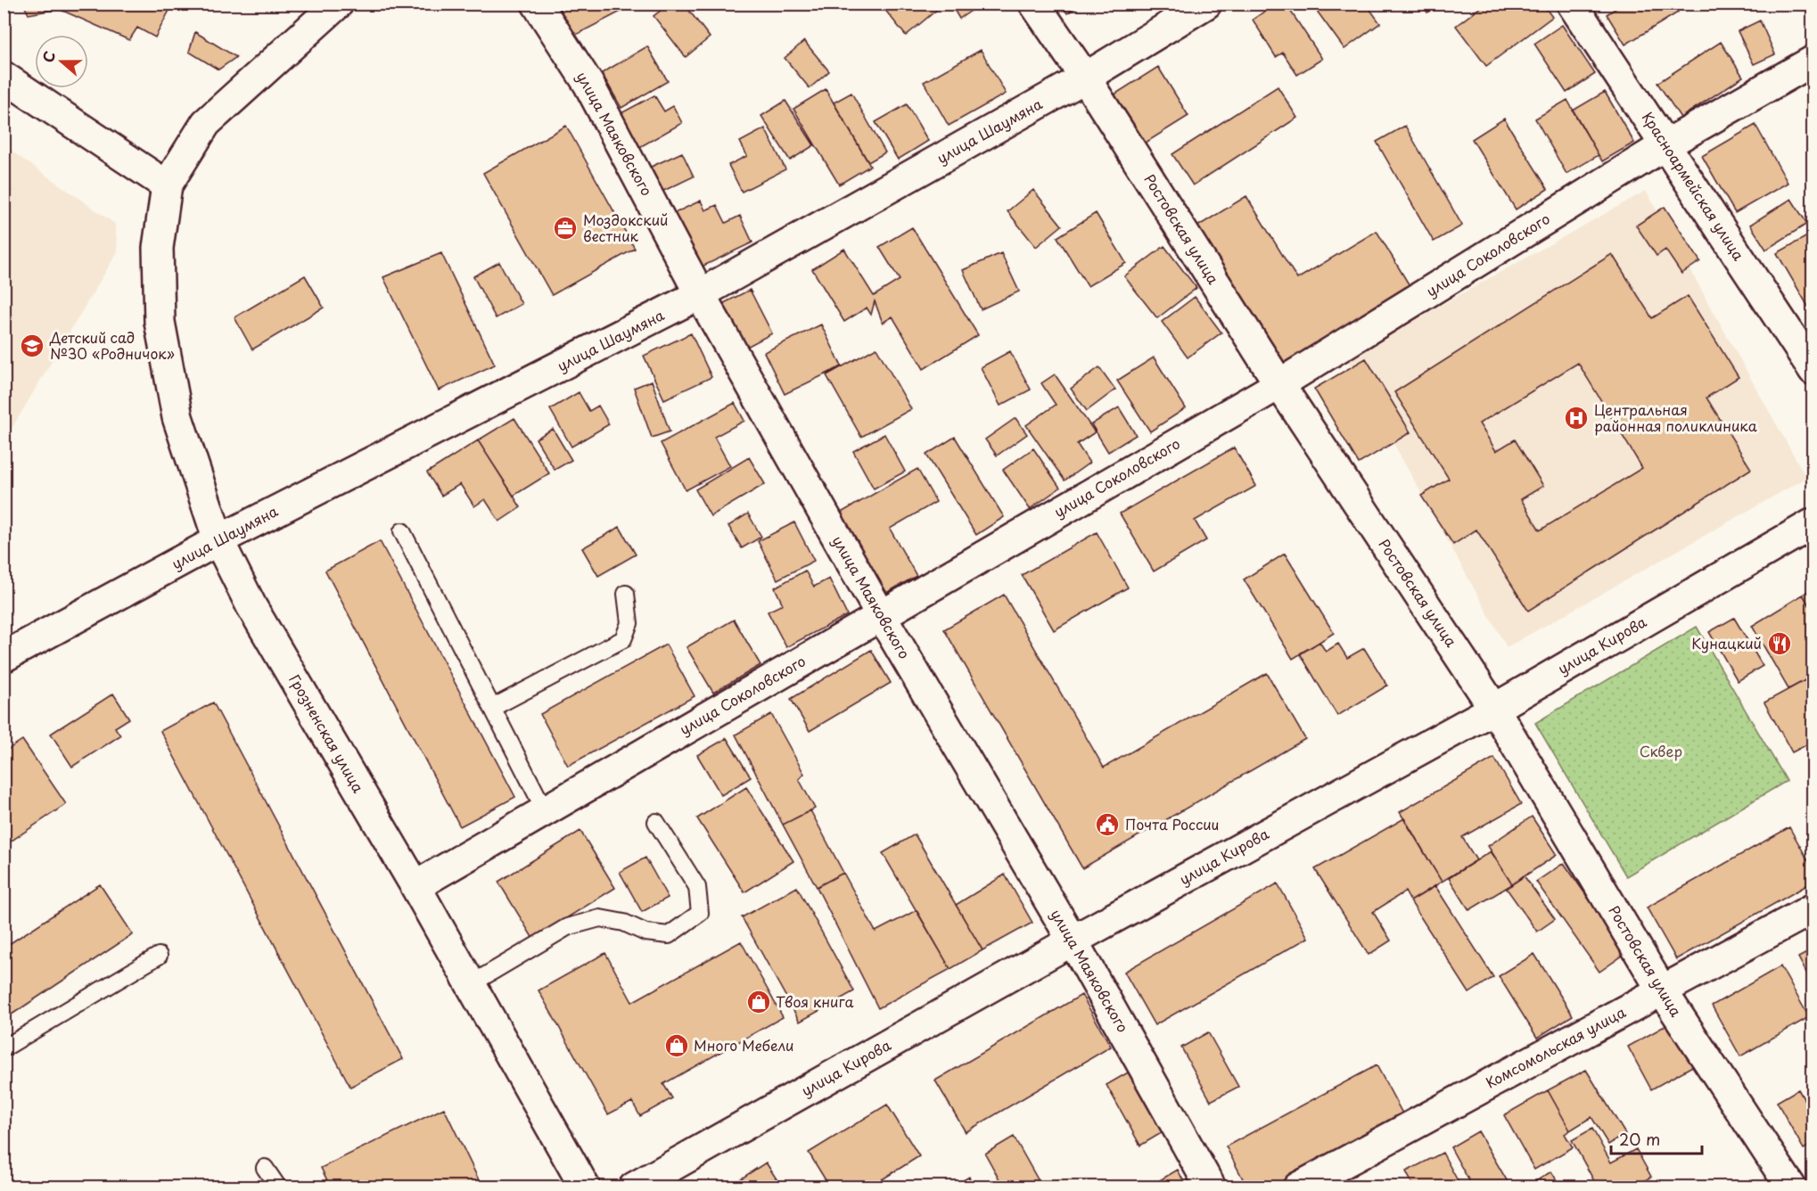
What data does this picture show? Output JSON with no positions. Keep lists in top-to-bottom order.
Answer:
{
  "streets": {
    "street": [
      "улица Шаумяна",
      "улица Маяковского",
      "Красноармейская улица",
      "Ростовская улица",
      "улица Соколовского",
      "улица Кирова",
      "Грозненская улица",
      "Комсомольская улица"
    ]
  },
  "crossings": [
    ["улица Шаумяна", "улица Маяковского"],
    ["улица Шаумяна", "Ростовская улица"],
    ["улица Шаумяна", "Грозненская улица"],
    ["улица Маяковского", "улица Соколовского"],
    ["улица Маяковского", "улица Кирова"],
    ["Красноармейская улица", "улица Соколовского"],
    ["Ростовская улица", "улица Соколовского"],
    ["Ростовская улица", "улица Кирова"],
    ["Ростовская улица", "Комсомольская улица"],
    ["улица Соколовского", "Грозненская улица"]
  ],
  "parks": ["Сквер"],
  "places": {
    "office": ["Моздокский вестник"],
    "school or university": ["Детский сад №30 «Родничок»"],
    "hospital": ["Центральная районная поликлиника"],
    "restaurant": ["Кунацкий"],
    "public building": ["Почта России"],
    "shop": ["Твоя книга", "Много Мебели"]
  },
  "scale_bar": "20 m",
  "north": "left"
}
